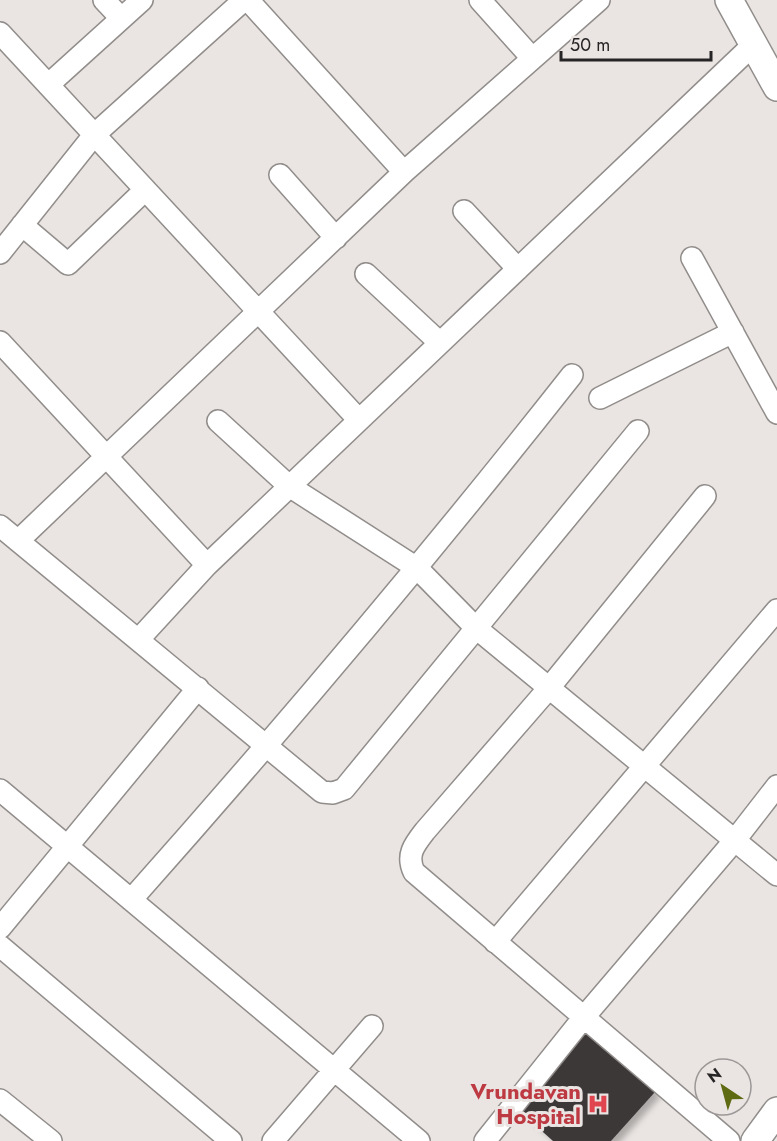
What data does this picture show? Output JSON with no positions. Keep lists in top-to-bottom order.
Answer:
{
  "places": {
    "hospital": ["Vrundavan Hospital"]
  },
  "scale_bar": "50 m",
  "north": "top left"
}
